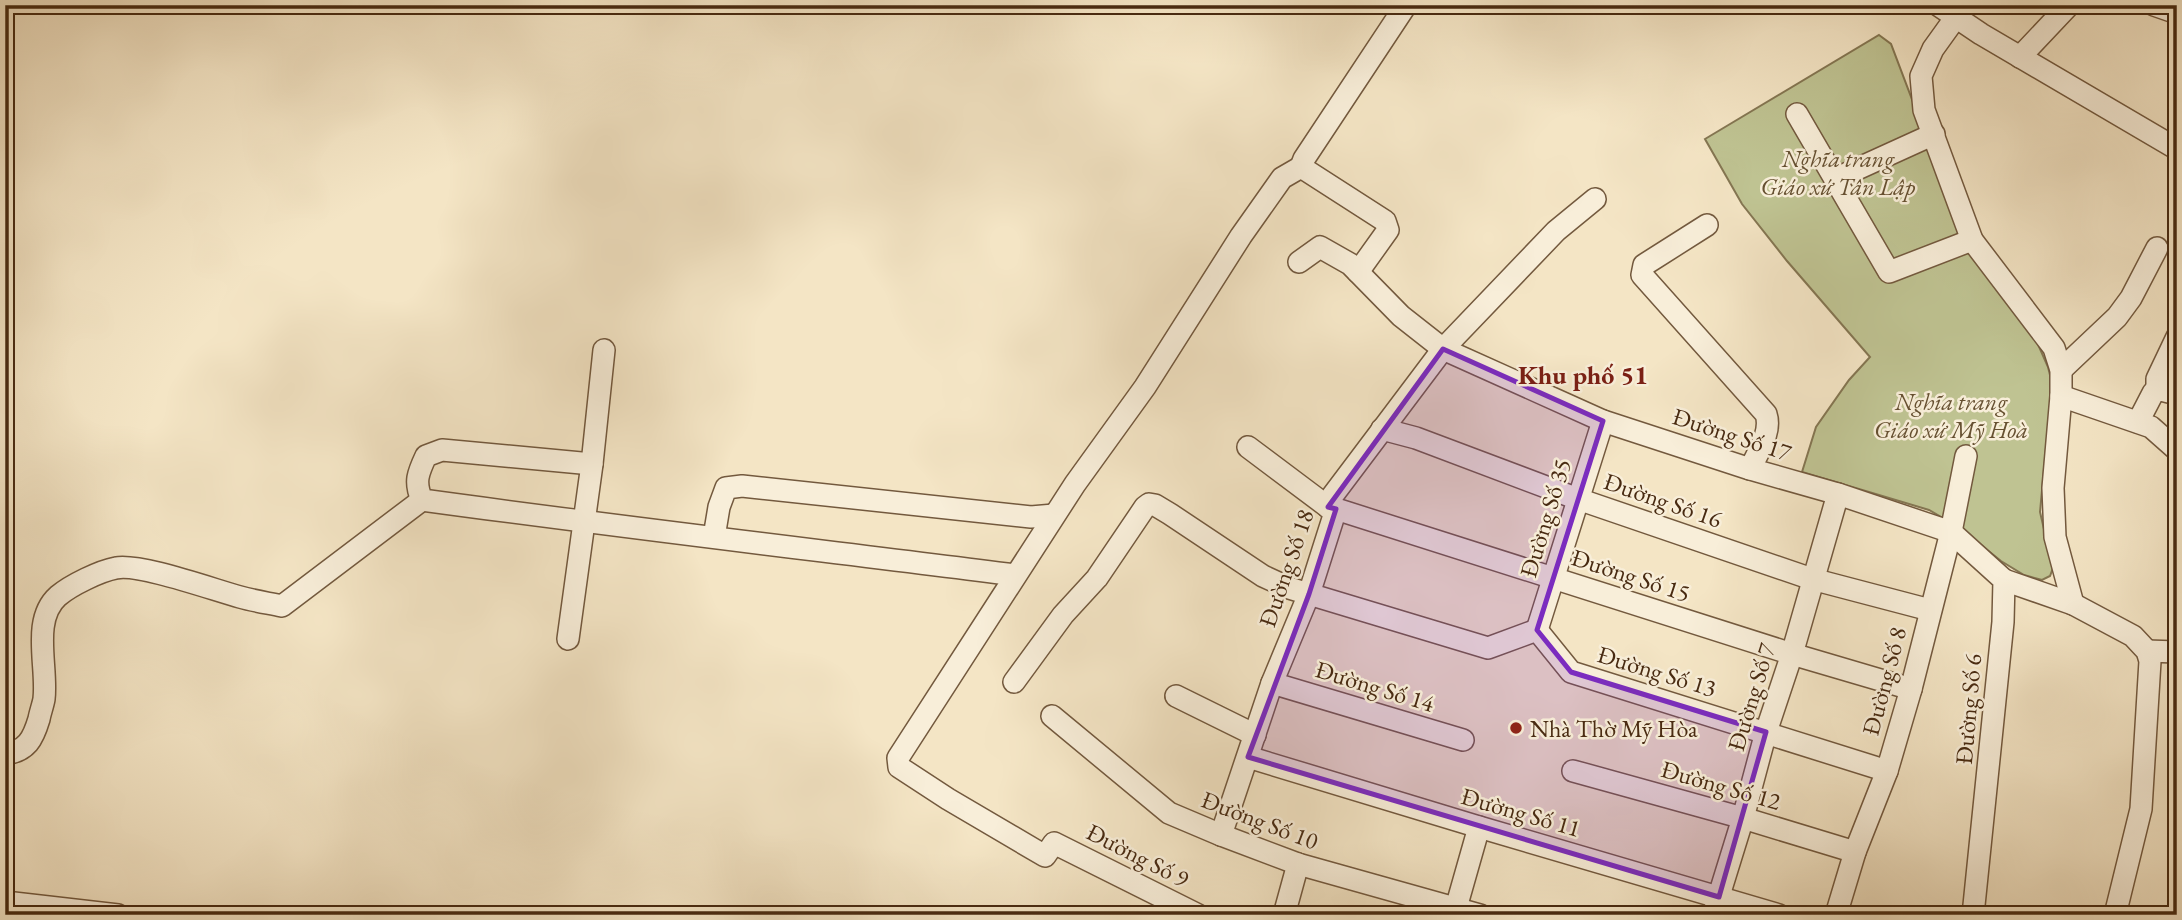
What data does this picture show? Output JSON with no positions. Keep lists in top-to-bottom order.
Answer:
{
  "streets": {
    "street": [
      "Đường Số 17",
      "Đường Số 16",
      "Đường Số 35",
      "Đường Số 18",
      "Đường Số 15",
      "Đường Số 13",
      "Đường Số 8",
      "Đường Số 14",
      "Đường Số 7",
      "Đường Số 6",
      "Đường Số 12",
      "Đường Số 11",
      "Đường Số 10",
      "Đường Số 9"
    ]
  },
  "crossings": [
    ["Đường Số 17", "Đường Số 35"],
    ["Đường Số 17", "Đường Số 18"],
    ["Đường Số 17", "Đường Số 8"],
    ["Đường Số 17", "Đường Số 7"],
    ["Đường Số 16", "Đường Số 35"],
    ["Đường Số 16", "Đường Số 18"],
    ["Đường Số 16", "Đường Số 8"],
    ["Đường Số 16", "Đường Số 7"],
    ["Đường Số 35", "Đường Số 15"],
    ["Đường Số 35", "Đường Số 13"],
    ["Đường Số 18", "Đường Số 15"],
    ["Đường Số 18", "Đường Số 14"],
    ["Đường Số 18", "Đường Số 11"],
    ["Đường Số 18", "Đường Số 10"],
    ["Đường Số 15", "Đường Số 8"],
    ["Đường Số 15", "Đường Số 7"],
    ["Đường Số 13", "Đường Số 8"],
    ["Đường Số 13", "Đường Số 7"],
    ["Đường Số 8", "Đường Số 12"],
    ["Đường Số 7", "Đường Số 12"],
    ["Đường Số 7", "Đường Số 11"]
  ],
  "districts": ["Khu phố 51"],
  "parks": ["Nghĩa trang Giáo xứ Tân Lập", "Nghĩa trang Giáo xứ Mỹ Hoà"],
  "places": ["Nhà Thờ Mỹ Hòa"]
}
